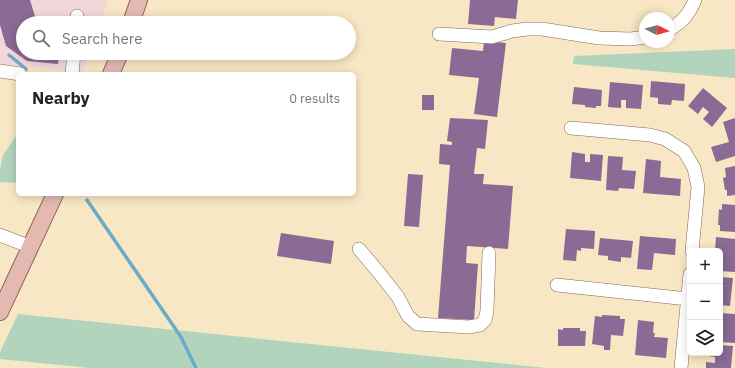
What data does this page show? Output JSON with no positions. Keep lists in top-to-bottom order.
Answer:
{
  "north": "right",
  "page": {
    "search": "Search here",
    "heading": ["Nearby", "0 results"],
    "map_buttons": ["+", "−"]
  }
}
